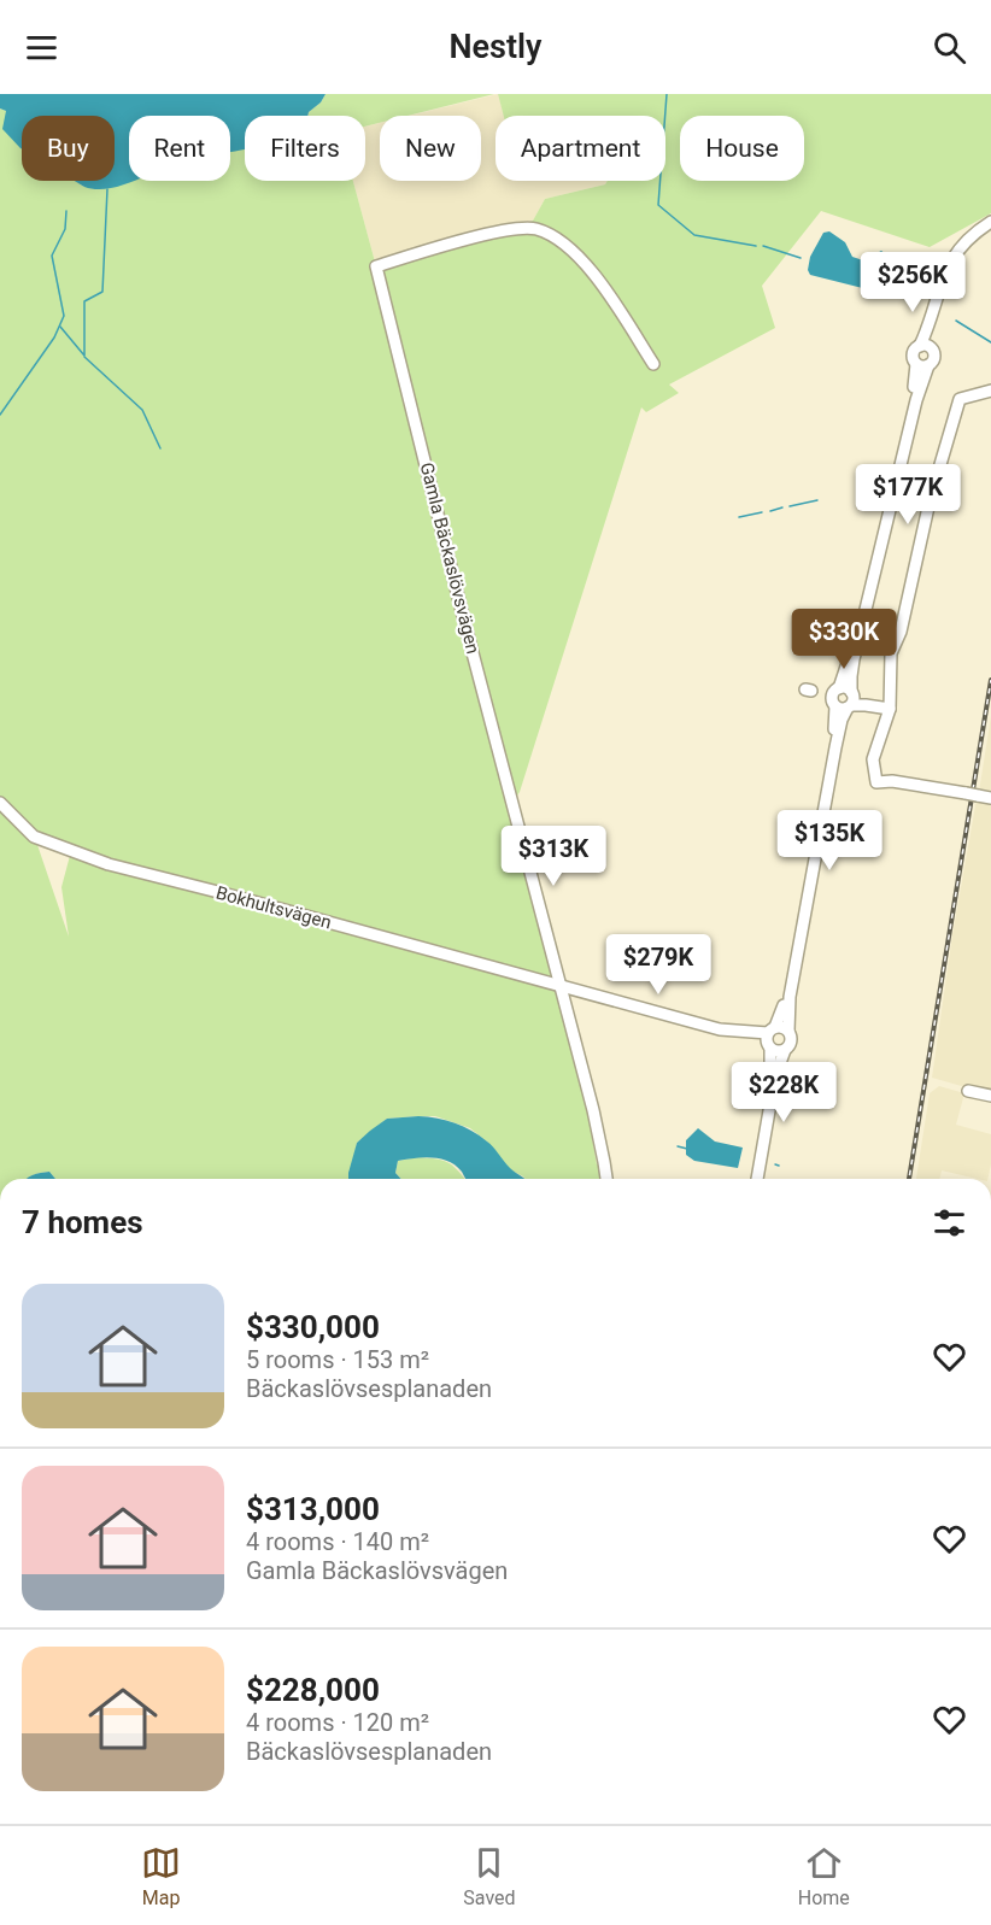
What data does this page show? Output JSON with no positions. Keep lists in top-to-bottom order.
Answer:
{
  "streets": {
    "street": ["Gamla Bäckaslövsvägen", "Bokhultsvägen"]
  },
  "crossings": [
    ["Gamla Bäckaslövsvägen", "Bokhultsvägen"]
  ],
  "page": {
    "header": "Nestly",
    "chip": [
      "Buy",
      "Rent",
      "Filters",
      "New",
      "Apartment",
      "House"
    ],
    "price": [
      "$256K",
      "$177K",
      "$330K",
      "$135K",
      "$313K",
      "$279K",
      "$228K"
    ],
    "heading": "7 homes",
    "list": [
      {
        "name": "$330,000",
        "note": "5 rooms · 153 m² · Bäckaslövsesplanaden"
      },
      {
        "name": "$313,000",
        "note": "4 rooms · 140 m² · Gamla Bäckaslövsvägen"
      },
      {
        "name": "$228,000",
        "note": "4 rooms · 120 m² · Bäckaslövsesplanaden"
      }
    ],
    "tabs": ["Map", "Saved", "Home"]
  }
}
